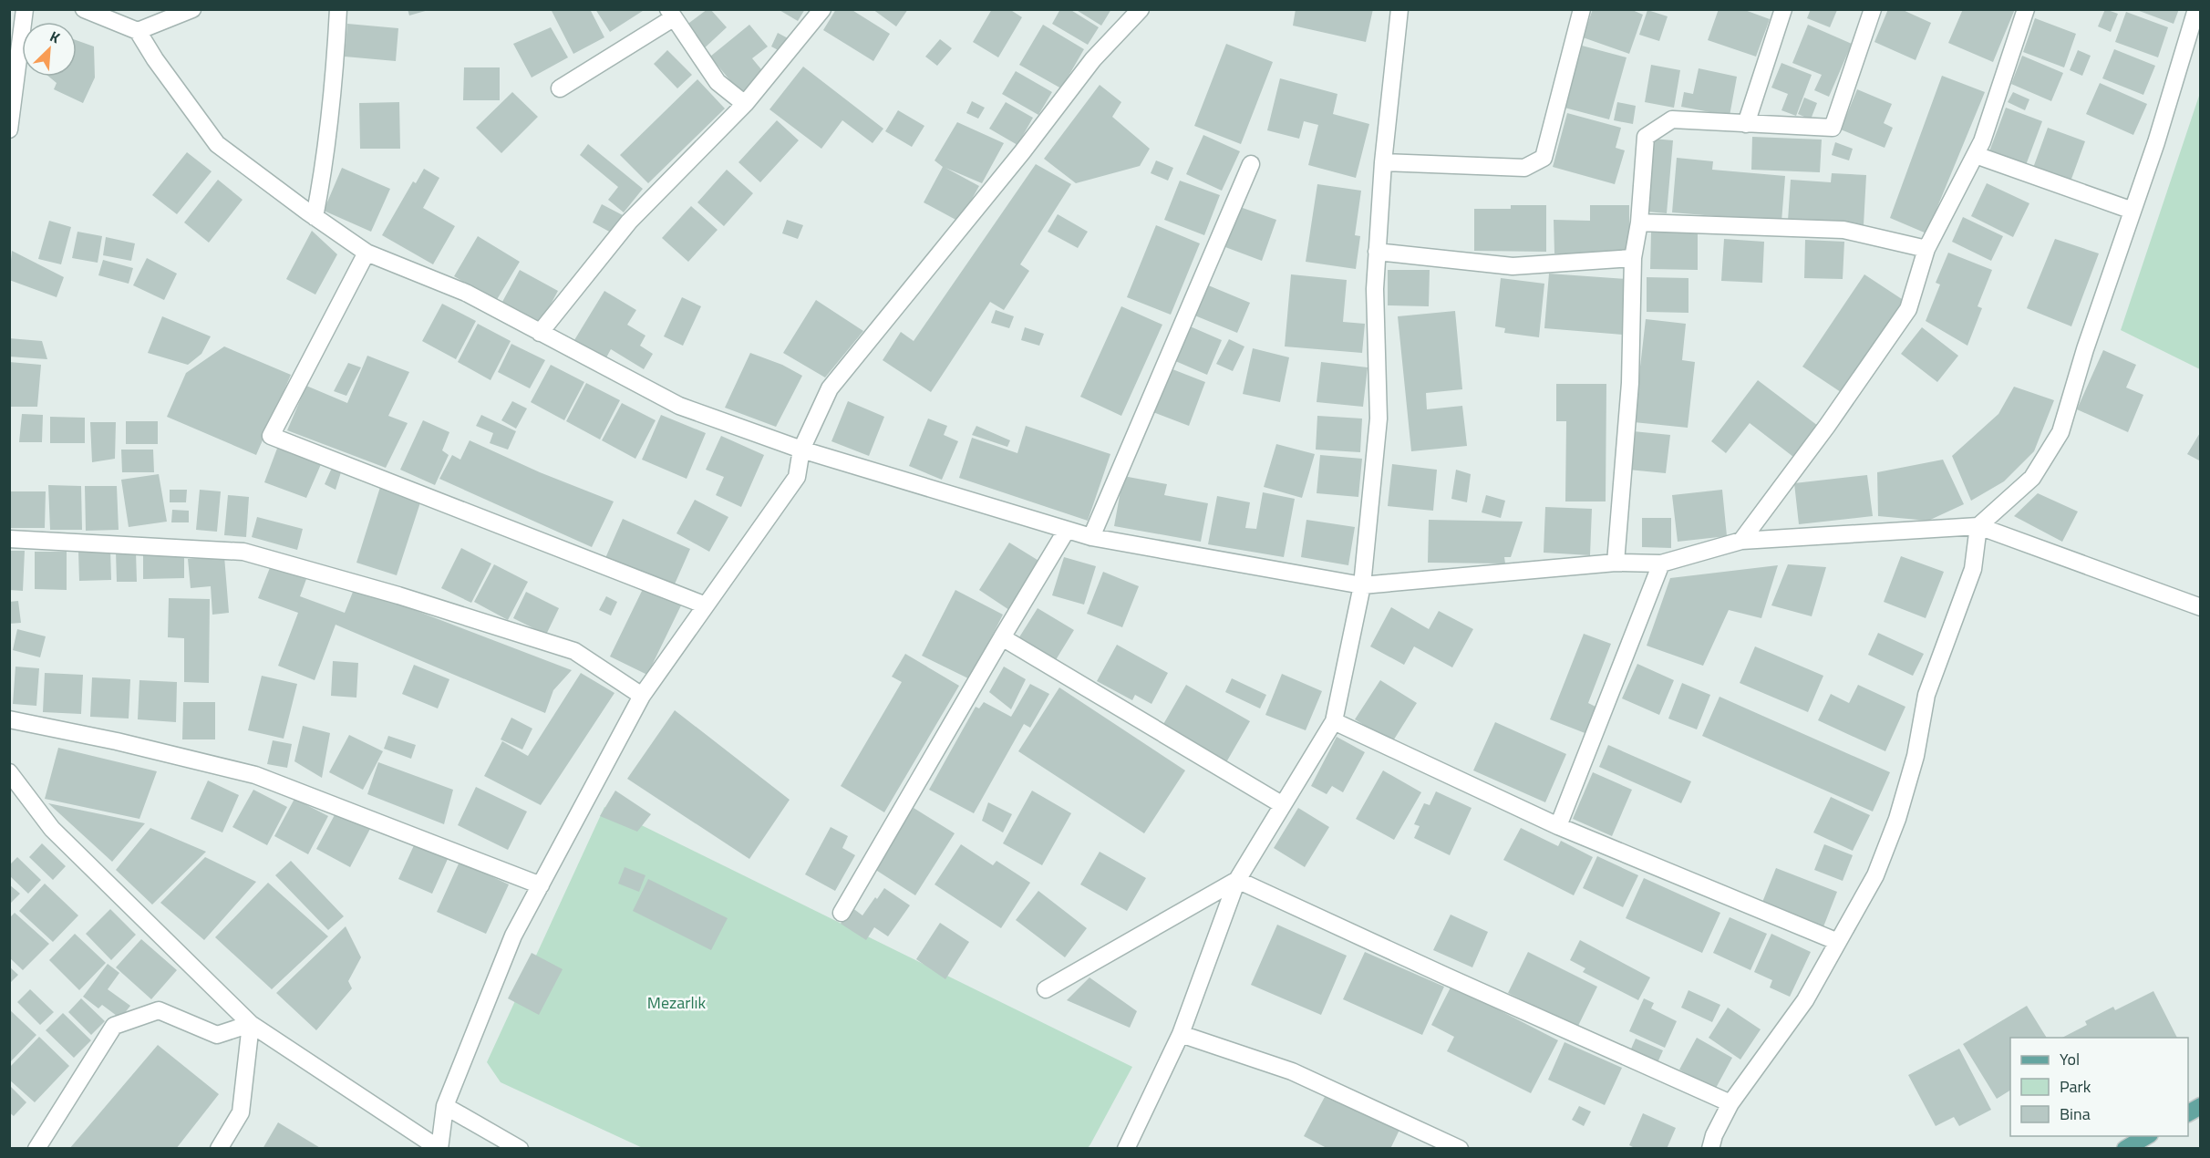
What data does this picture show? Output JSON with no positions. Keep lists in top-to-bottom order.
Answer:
{
  "parks": ["Mezarlık"],
  "legend": ["Yol", "Park", "Bina"],
  "north": "top right"
}
